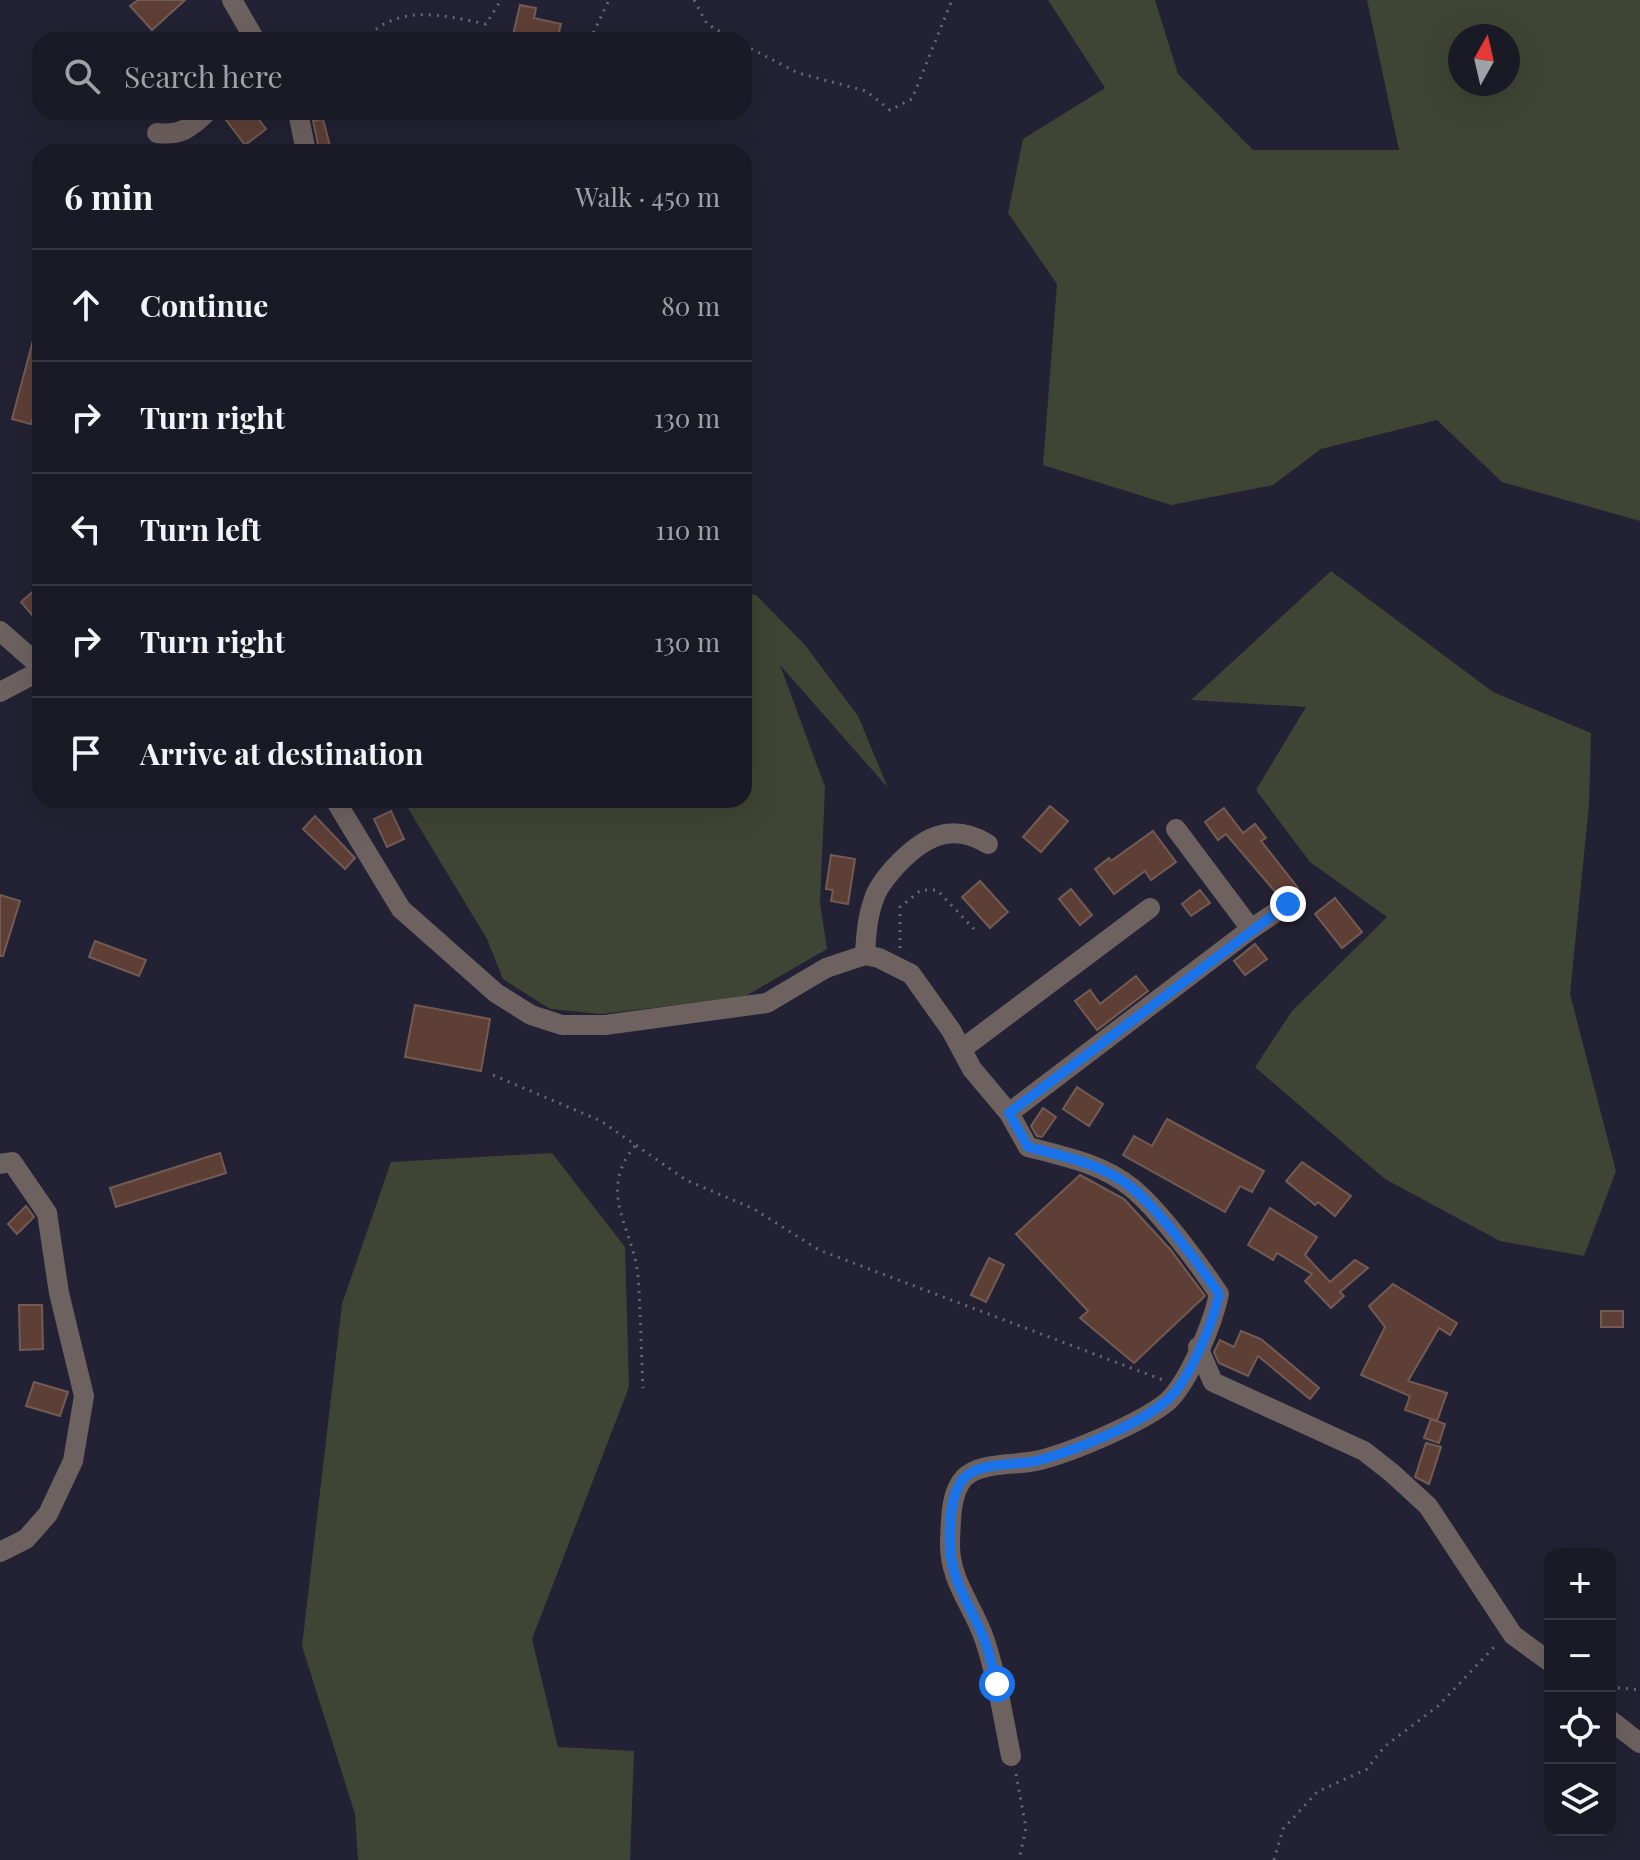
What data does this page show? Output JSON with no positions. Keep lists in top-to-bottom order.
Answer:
{
  "north": "top",
  "page": {
    "search": "Search here",
    "heading": ["6 min", "Walk · 450 m"],
    "list": [
      ["Continue", "80 m"],
      ["Turn right", "130 m"],
      ["Turn left", "110 m"],
      ["Turn right", "130 m"],
      "Arrive at destination"
    ],
    "map_buttons": ["+", "−"]
  }
}
